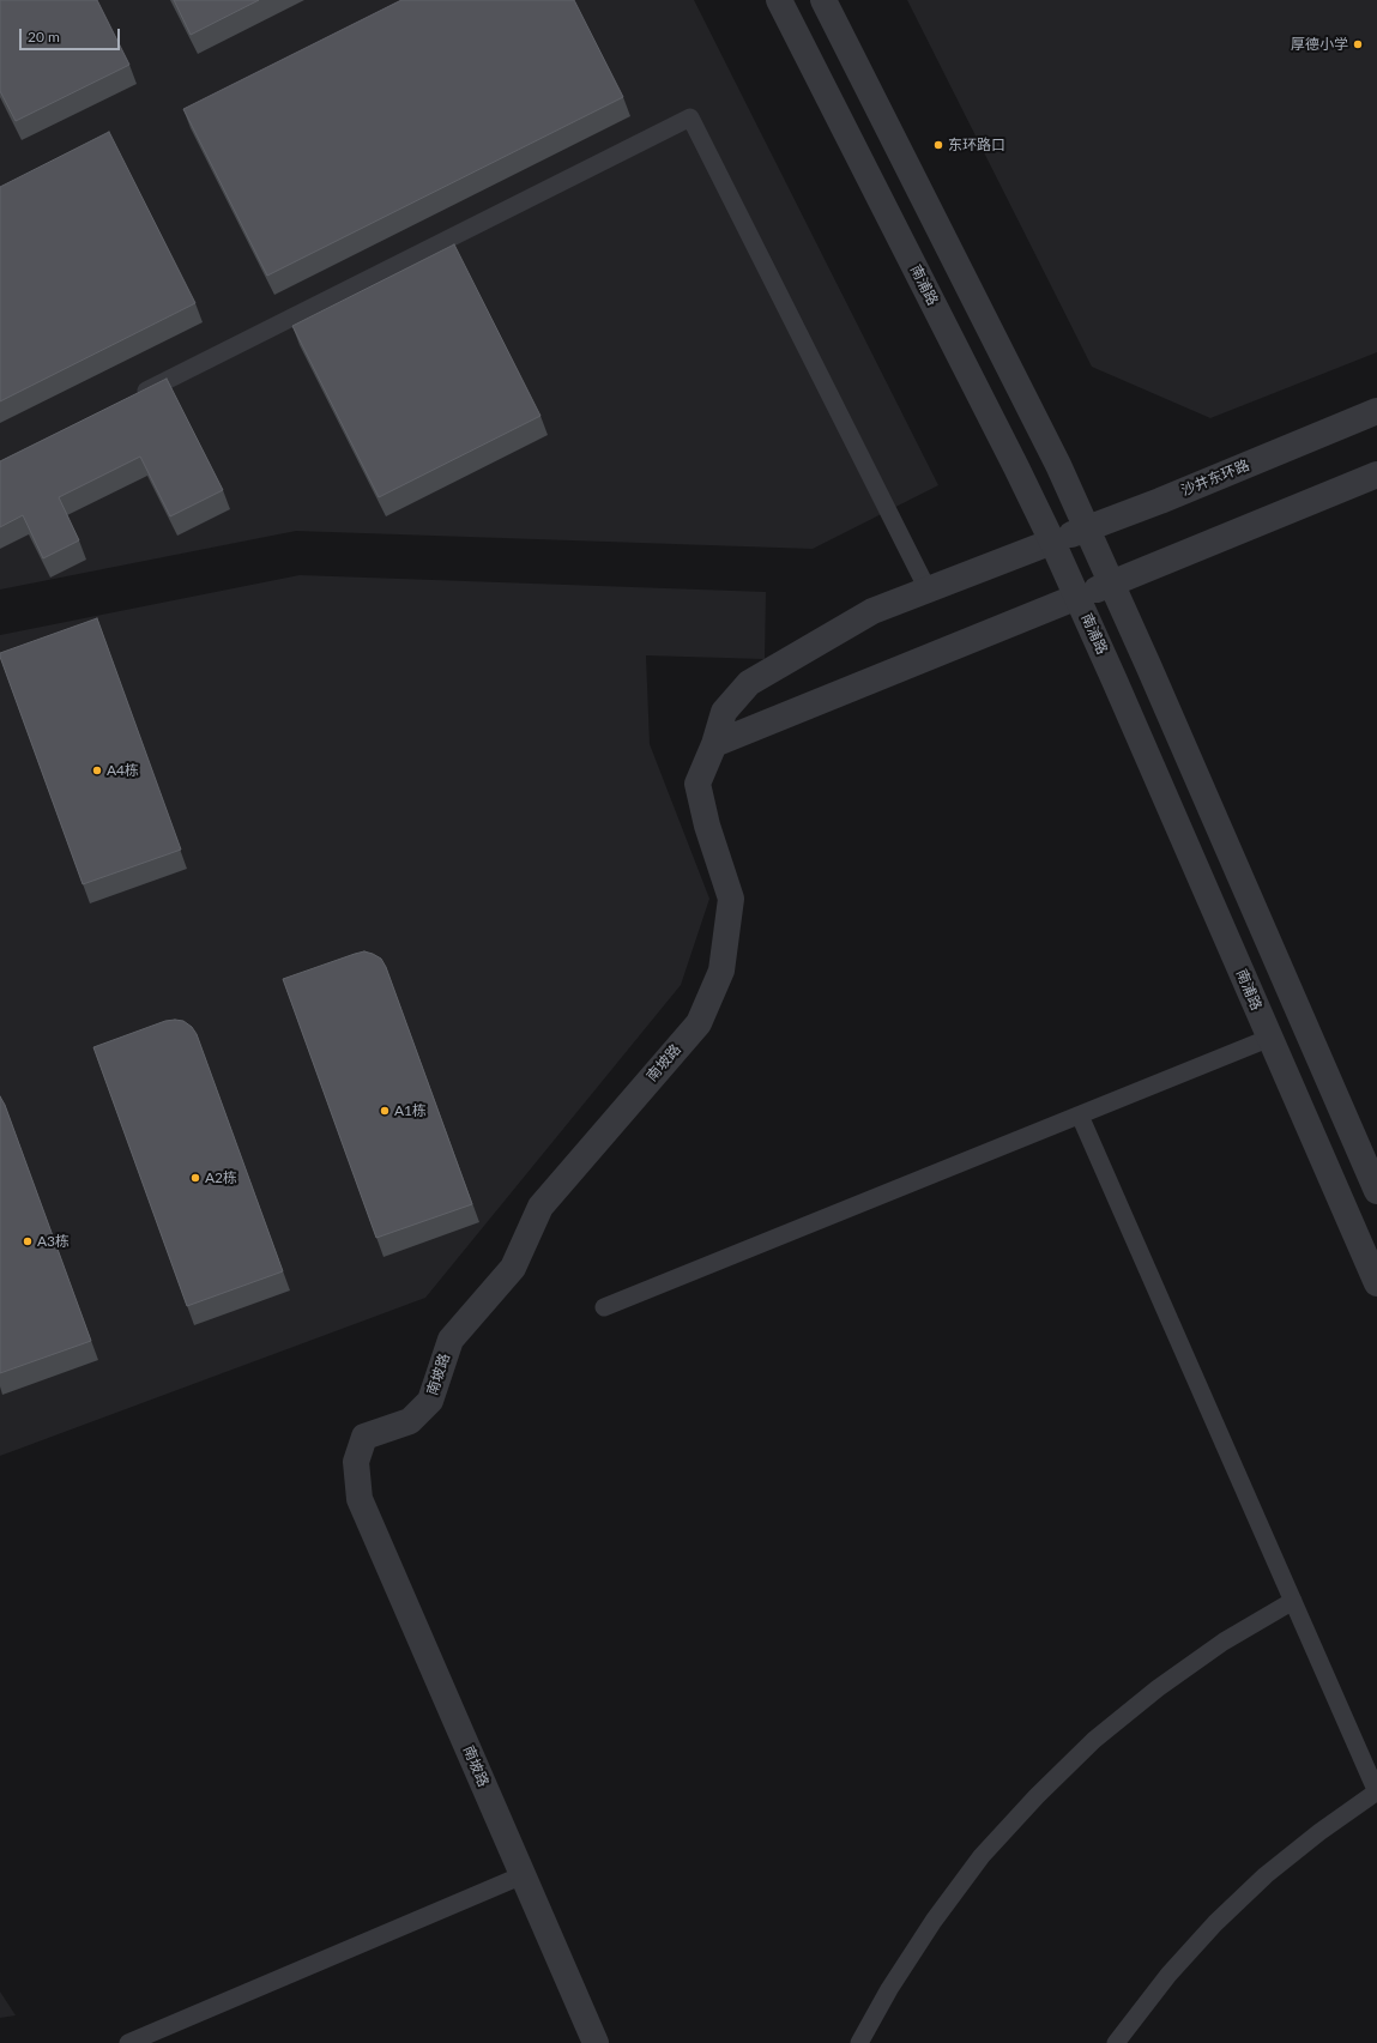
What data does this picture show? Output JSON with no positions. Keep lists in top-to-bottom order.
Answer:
{
  "streets": {
    "street": ["南浦路", "沙井东环路", "南坡路"]
  },
  "crossings": [
    ["南浦路", "沙井东环路"],
    ["沙井东环路", "南坡路"]
  ],
  "places": [
    "厚德小学",
    "东环路口",
    "A4栋",
    "A1栋",
    "A2栋",
    "A3栋"
  ],
  "scale_bar": "20 m"
}
